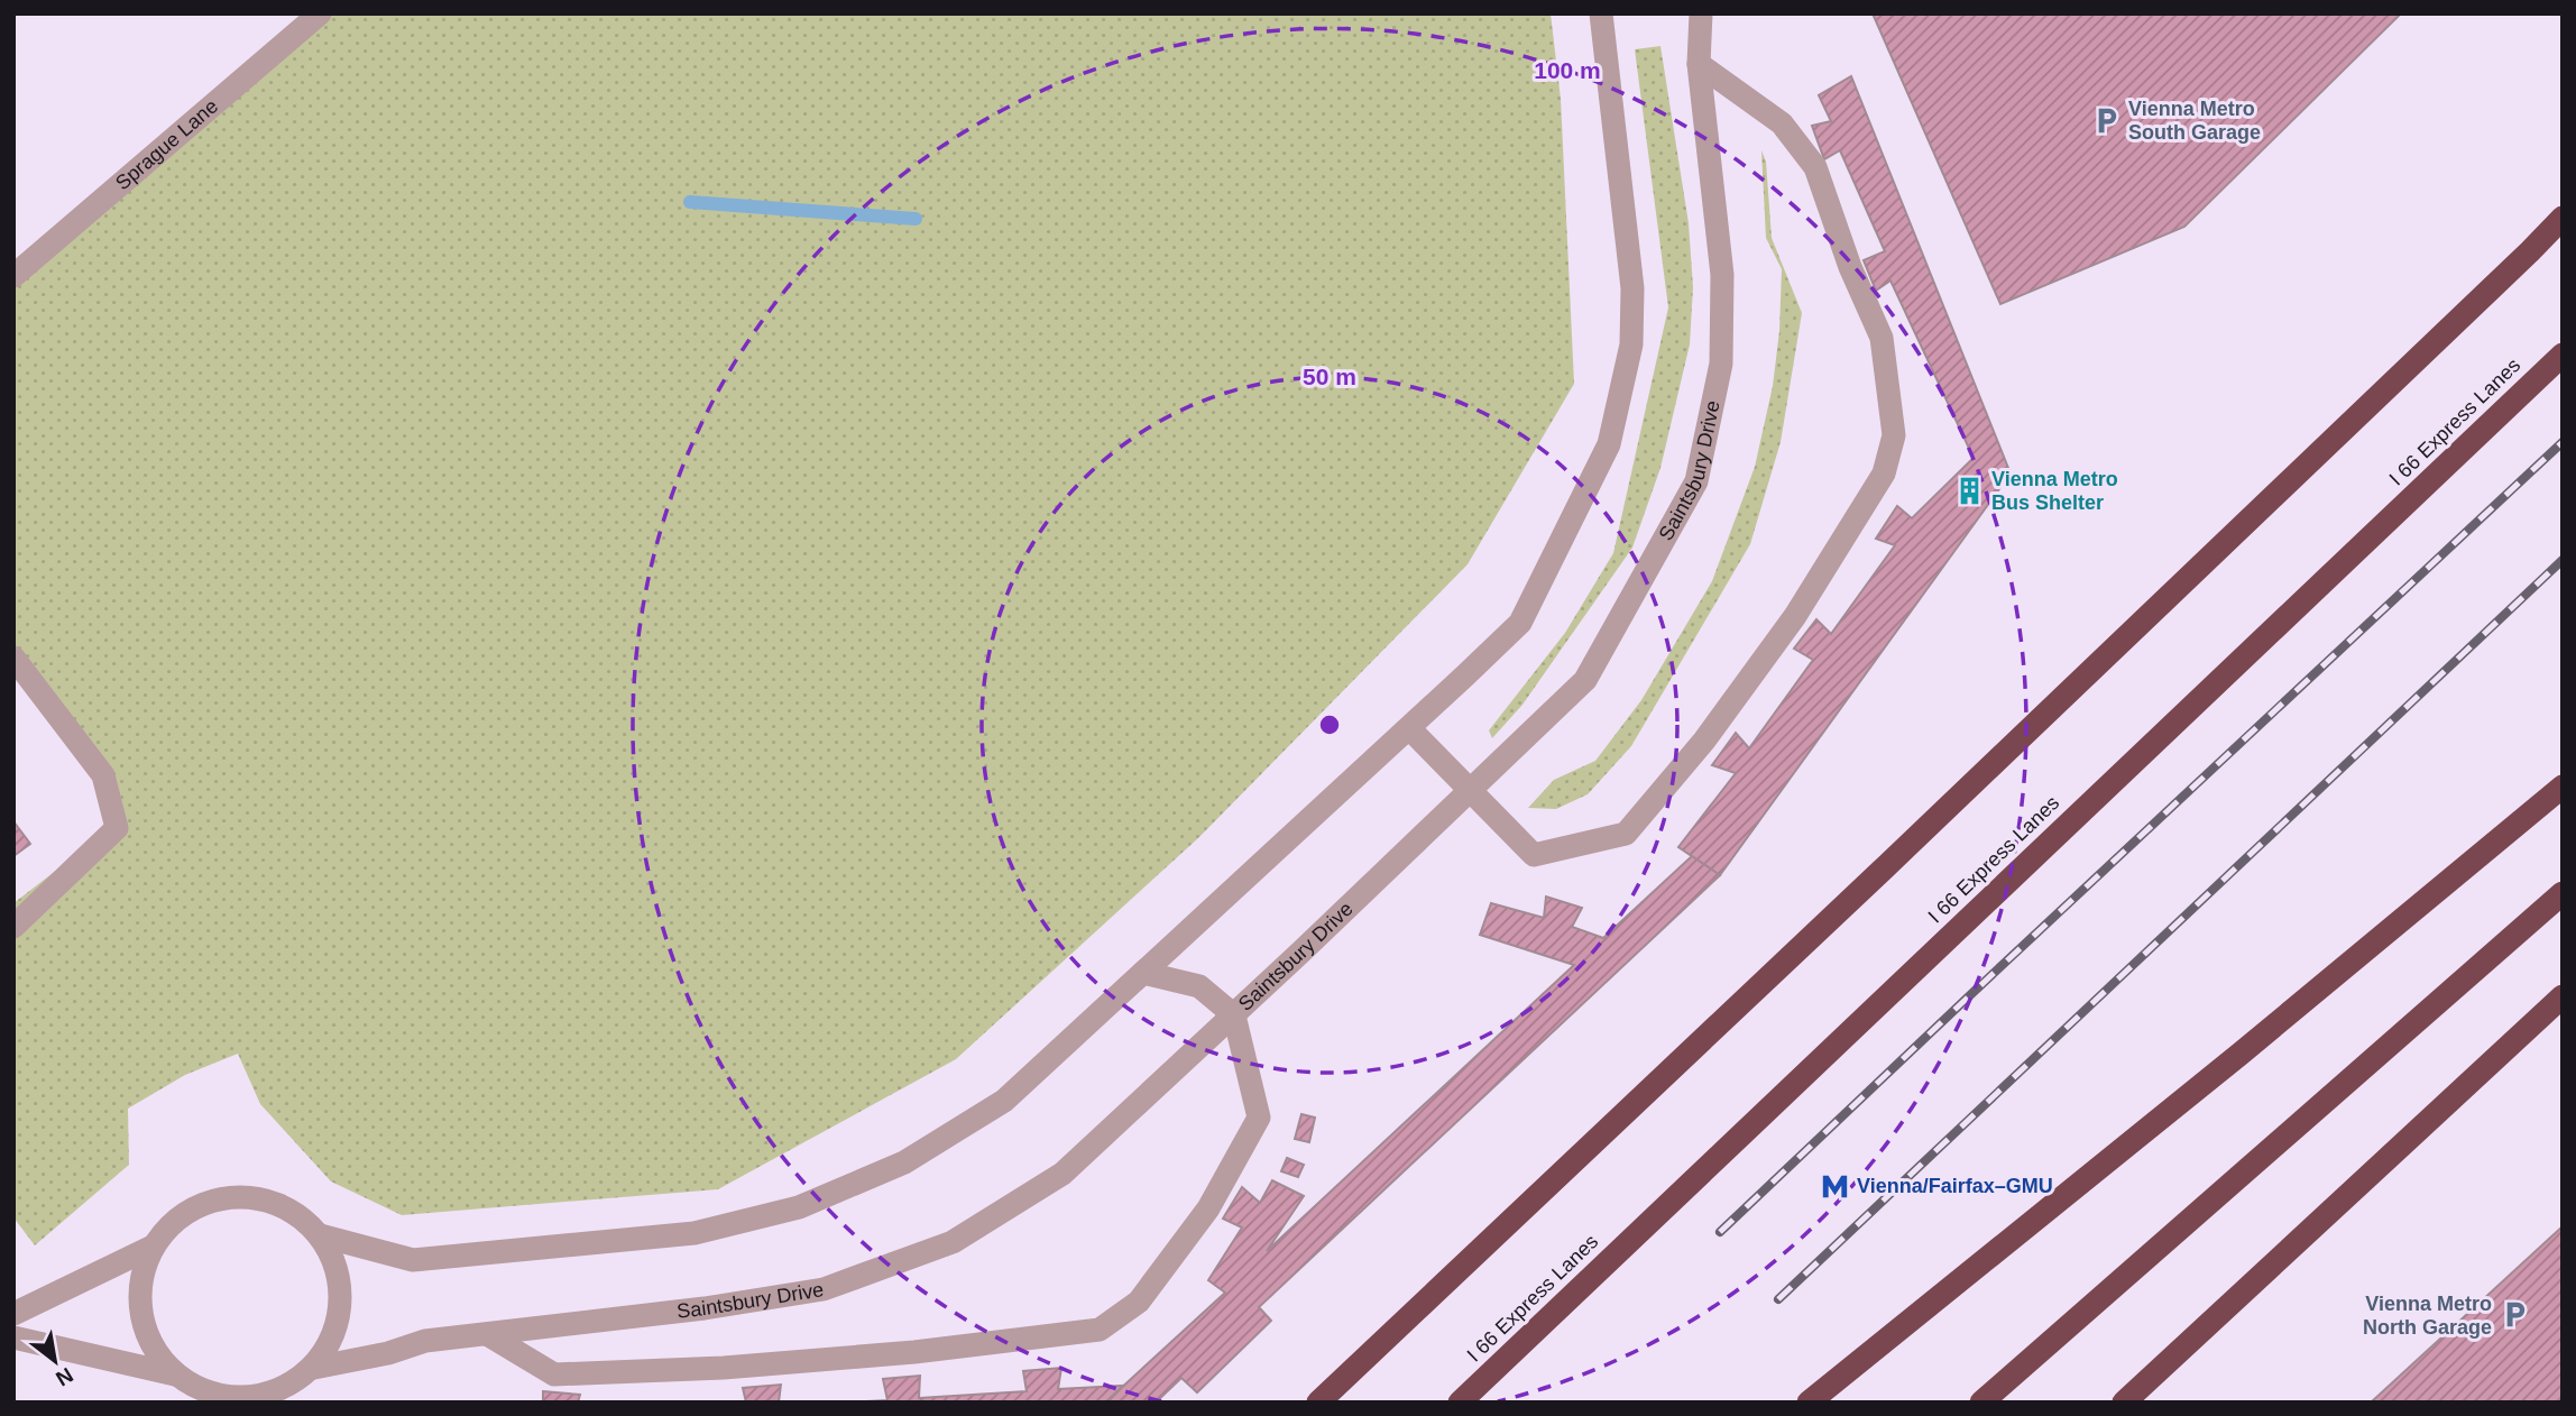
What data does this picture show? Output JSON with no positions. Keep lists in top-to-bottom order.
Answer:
{
  "streets": {
    "highway": ["I 66 Express Lanes"],
    "street": ["Sprague Lane", "Saintsbury Drive"]
  },
  "places": {
    "parking": ["Vienna Metro South Garage", "Vienna Metro North Garage"],
    "building": ["Vienna Metro Bus Shelter"],
    "metro station": ["Vienna/Fairfax–GMU"]
  },
  "north": "bottom right",
  "rings": ["100 m", "50 m"]
}
